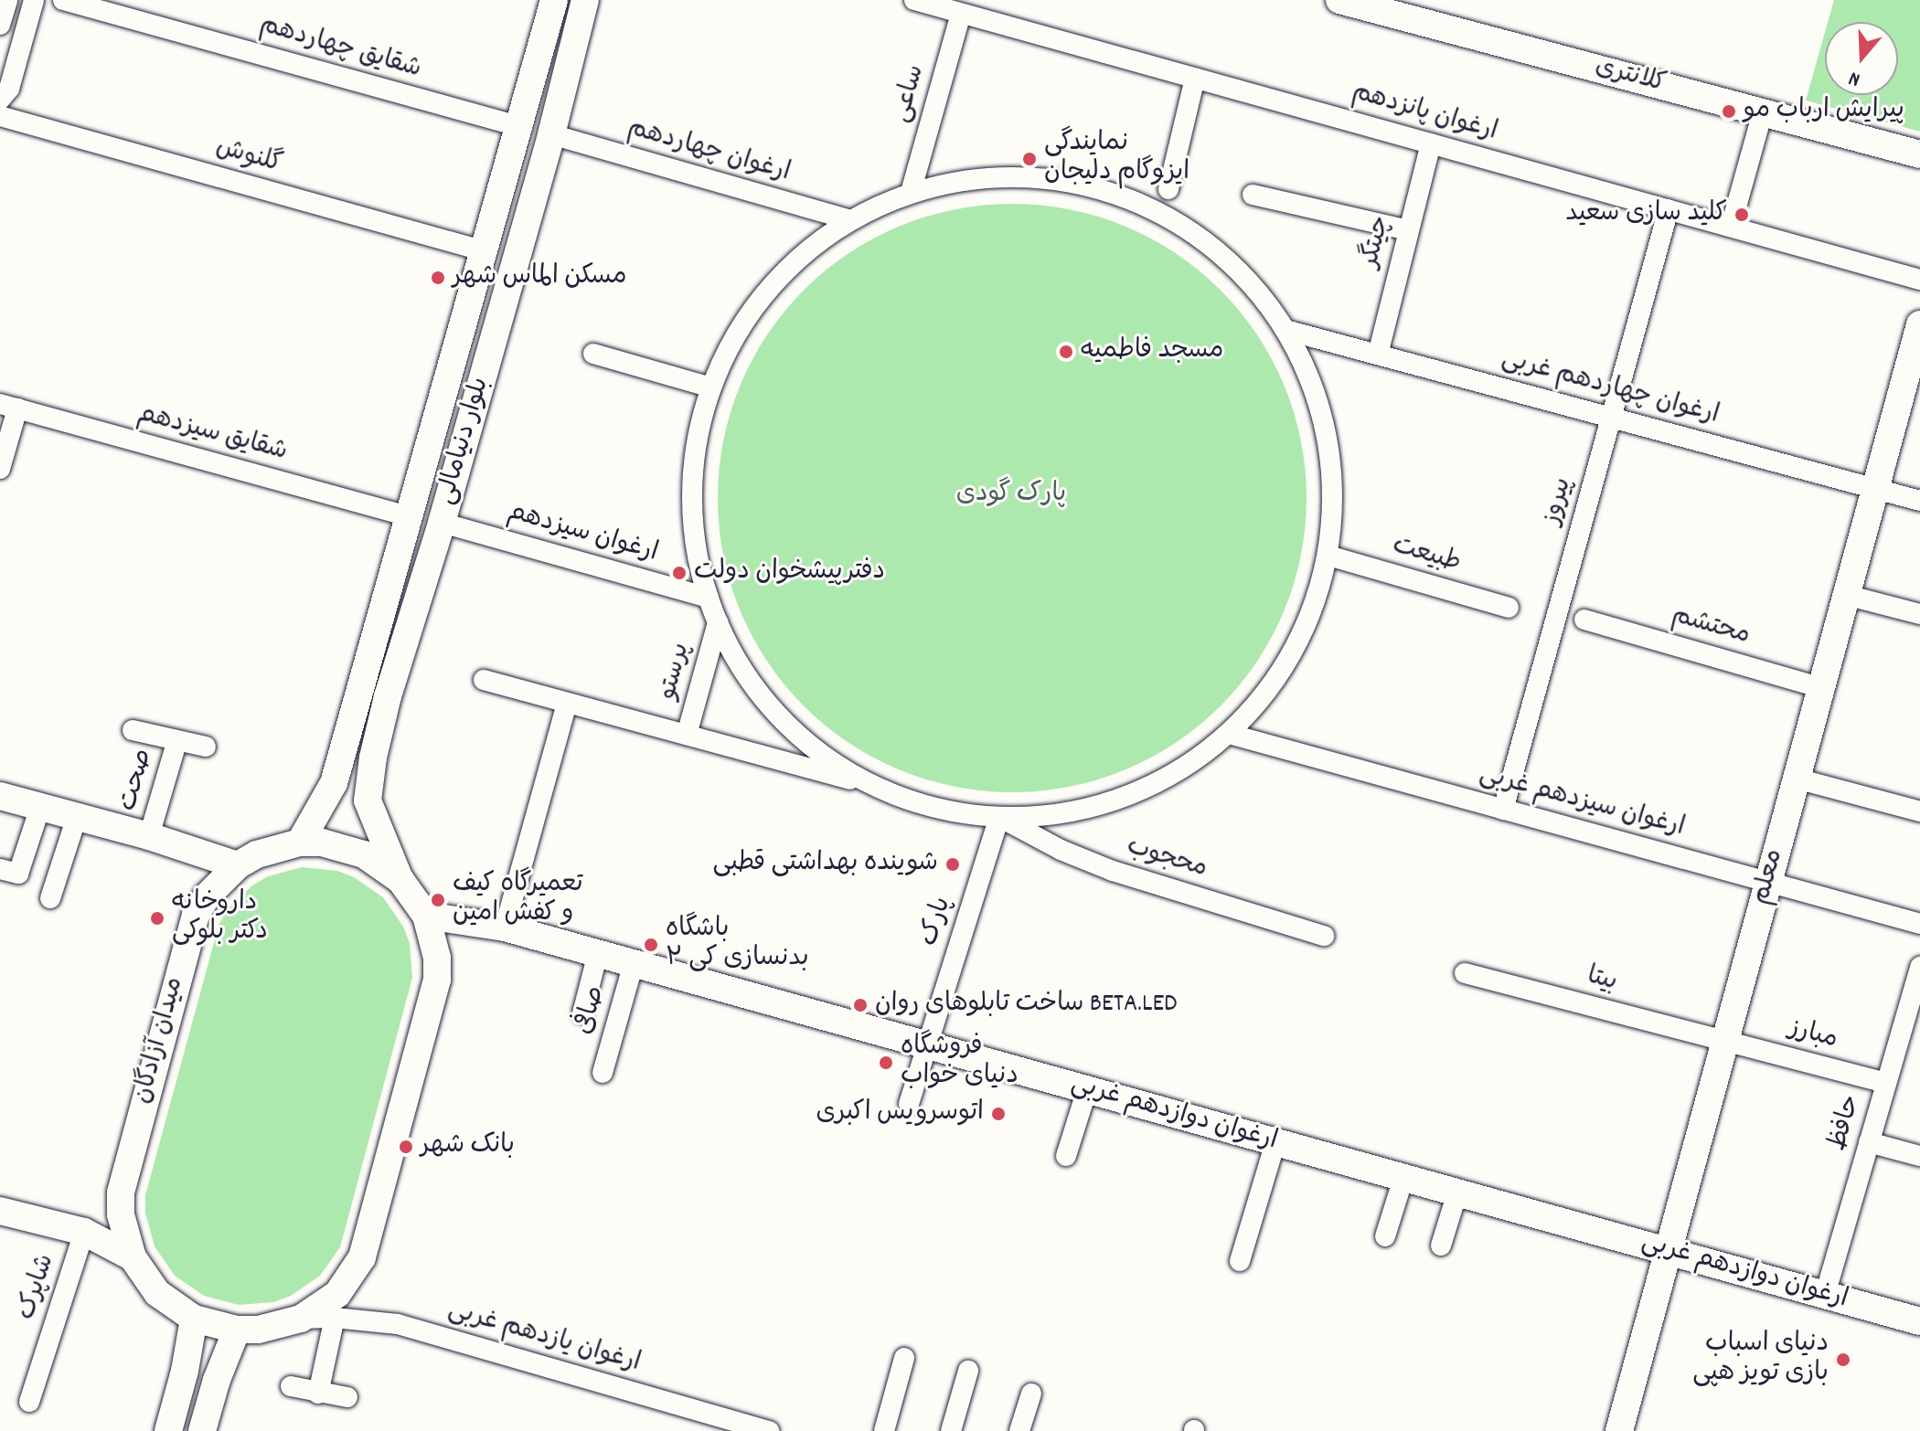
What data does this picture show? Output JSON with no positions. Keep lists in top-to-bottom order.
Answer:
{
  "streets": {
    "street": [
      "شقایق چهاردهم",
      "کلانتری",
      "ساعی",
      "ارغوان پانزدهم",
      "ارغوان چهاردهم",
      "گلنوش",
      "چیتگر",
      "ارغوان چهاردهم غربی",
      "شقایق سیزدهم",
      "بلوار دنیامالی",
      "پیروز",
      "ارغوان سیزدهم",
      "طبیعت",
      "محتشم",
      "پرستو",
      "صحت",
      "ارغوان سیزدهم غربی",
      "محجوب",
      "معلم",
      "پارک",
      "بیتا",
      "صافی",
      "مبارز",
      "میدان آزادگان",
      "ارغوان دوازدهم غربی",
      "حافظ",
      "شاپرک",
      "ارغوان یازدهم غربی"
    ]
  },
  "crossings": [
    ["شقایق چهاردهم", "بلوار دنیامالی"],
    ["ساعی", "ارغوان پانزدهم"],
    ["ارغوان پانزدهم", "چیتگر"],
    ["ارغوان پانزدهم", "پیروز"],
    ["ارغوان چهاردهم", "بلوار دنیامالی"],
    ["گلنوش", "بلوار دنیامالی"],
    ["چیتگر", "ارغوان چهاردهم غربی"],
    ["ارغوان چهاردهم غربی", "پیروز"],
    ["ارغوان چهاردهم غربی", "معلم"],
    ["شقایق سیزدهم", "بلوار دنیامالی"],
    ["بلوار دنیامالی", "ارغوان سیزدهم"],
    ["بلوار دنیامالی", "میدان آزادگان"],
    ["پیروز", "ارغوان سیزدهم غربی"],
    ["محتشم", "معلم"],
    ["ارغوان سیزدهم غربی", "معلم"],
    ["محجوب", "پارک"],
    ["معلم", "بیتا"],
    ["معلم", "مبارز"],
    ["معلم", "ارغوان دوازدهم غربی"],
    ["پارک", "ارغوان دوازدهم غربی"],
    ["بیتا", "مبارز"],
    ["صافی", "ارغوان دوازدهم غربی"],
    ["مبارز", "حافظ"],
    ["میدان آزادگان", "ارغوان دوازدهم غربی"],
    ["میدان آزادگان", "ارغوان یازدهم غربی"],
    ["ارغوان دوازدهم غربی", "حافظ"]
  ],
  "parks": ["پارک گودی"],
  "places": [
    "پیرایش ارباب مو",
    "نمایندگی ایزوگام دلیجان",
    "کلید سازی سعید",
    "مسکن الماس شهر",
    "مسجد فاطمیه",
    "دفترپیشخوان دولت",
    "شوینده بهداشتی قطبی",
    "تعمیرگاه کیف و کفش امین",
    "داروخانه دکتر بلوکی",
    "باشگاه بدنسازی کی ۲",
    "ساخت تابلوهای روان BETA.LED",
    "فروشگاه دنیای خواب",
    "اتوسرویس اکبری",
    "بانک شهر",
    "دنیای اسباب بازی تویز هپی"
  ],
  "north": "bottom"
}
